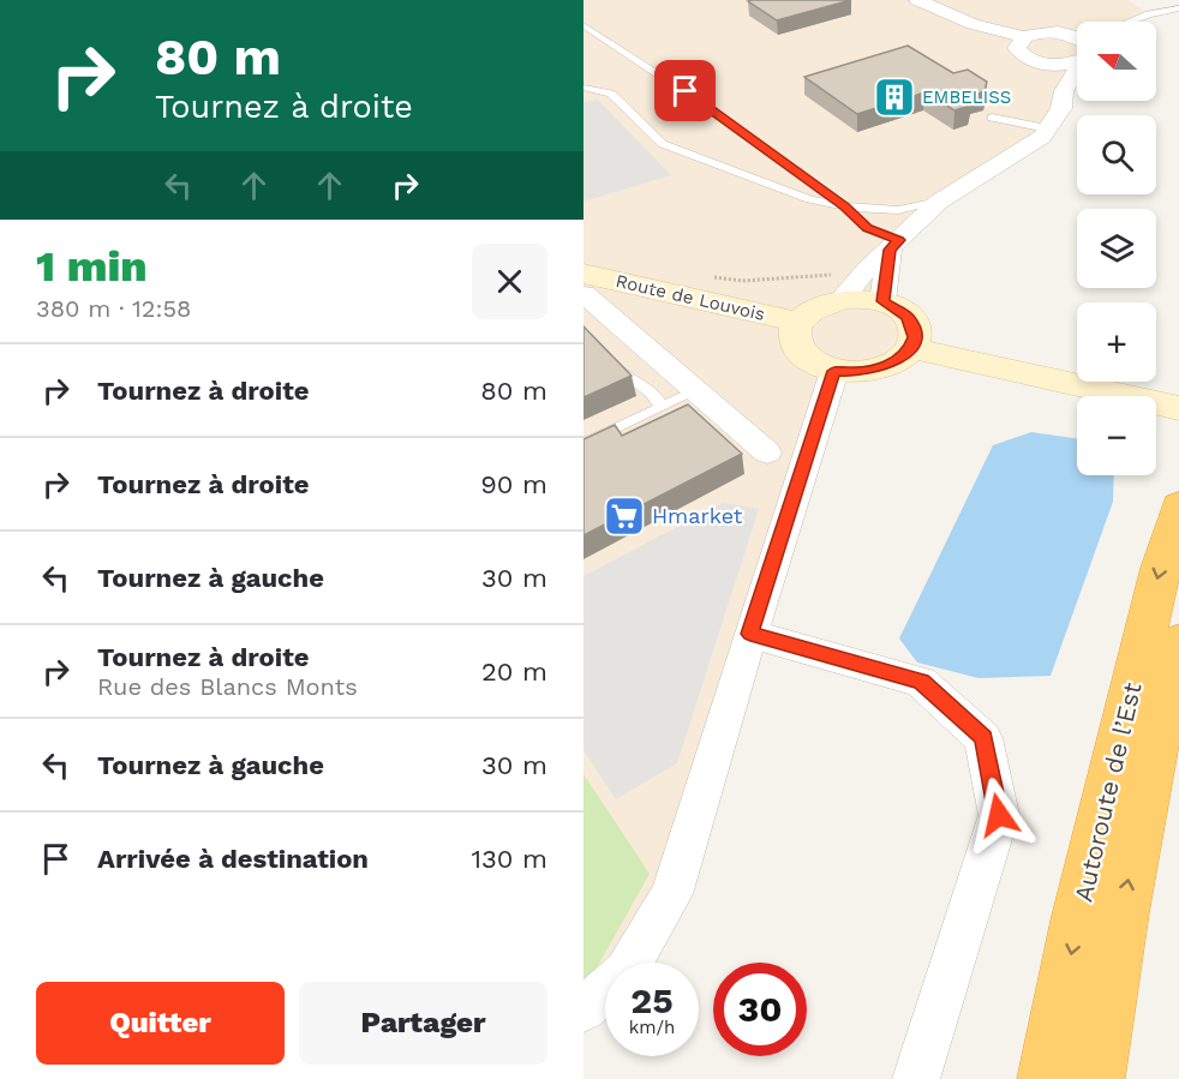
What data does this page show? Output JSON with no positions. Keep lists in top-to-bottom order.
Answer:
{
  "streets": {
    "highway": ["Autoroute de l’Est"],
    "main road": ["Route de Louvois"]
  },
  "places": {
    "building": ["EMBELISS"],
    "supermarket": ["Hmarket"]
  },
  "north": "left",
  "page": {
    "turn": ["80 m", "Tournez à droite"],
    "map_buttons": ["+", "−"],
    "heading": ["1 min", "380 m · 12:58"],
    "list": [
      {
        "name": "Tournez à droite",
        "value": "80 m"
      },
      {
        "name": "Tournez à droite",
        "value": "90 m"
      },
      {
        "name": "Tournez à gauche",
        "value": "30 m"
      },
      {
        "name": "Tournez à droite",
        "note": "Rue des Blancs Monts",
        "value": "20 m"
      },
      {
        "name": "Tournez à gauche",
        "value": "30 m"
      },
      {
        "name": "Arrivée à destination",
        "value": "130 m"
      }
    ],
    "speed": "25 km/h",
    "limit": "30",
    "buttons": ["Quitter", "Partager"]
  }
}
